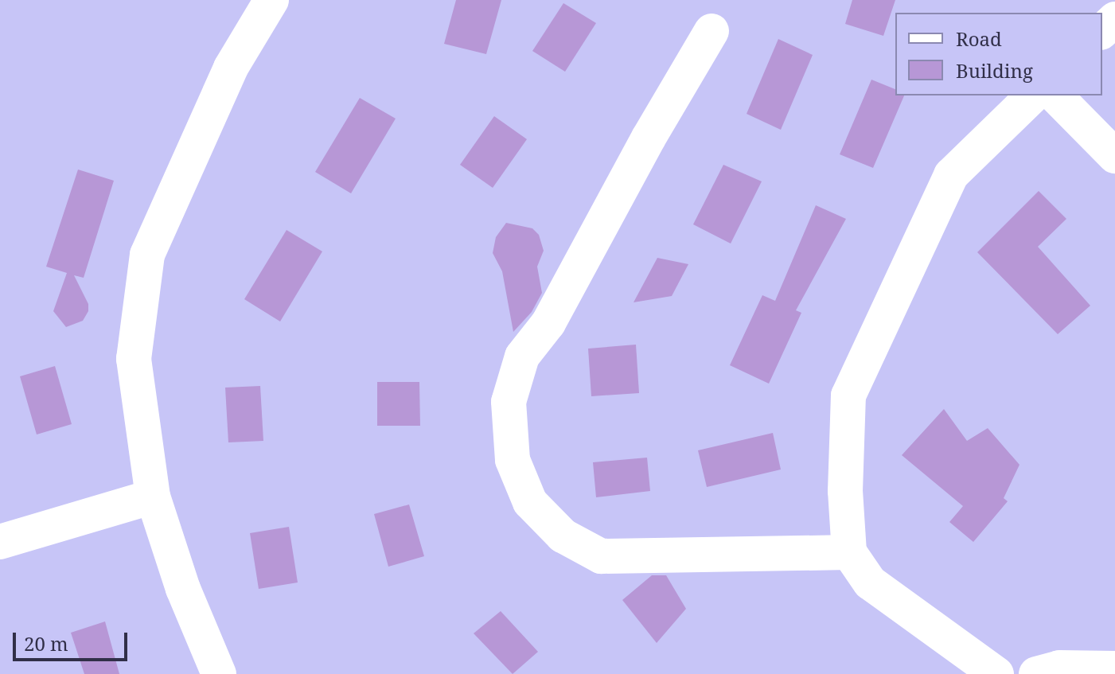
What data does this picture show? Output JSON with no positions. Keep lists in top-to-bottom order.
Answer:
{
  "legend": ["Road", "Building"],
  "scale_bar": "20 m"
}
